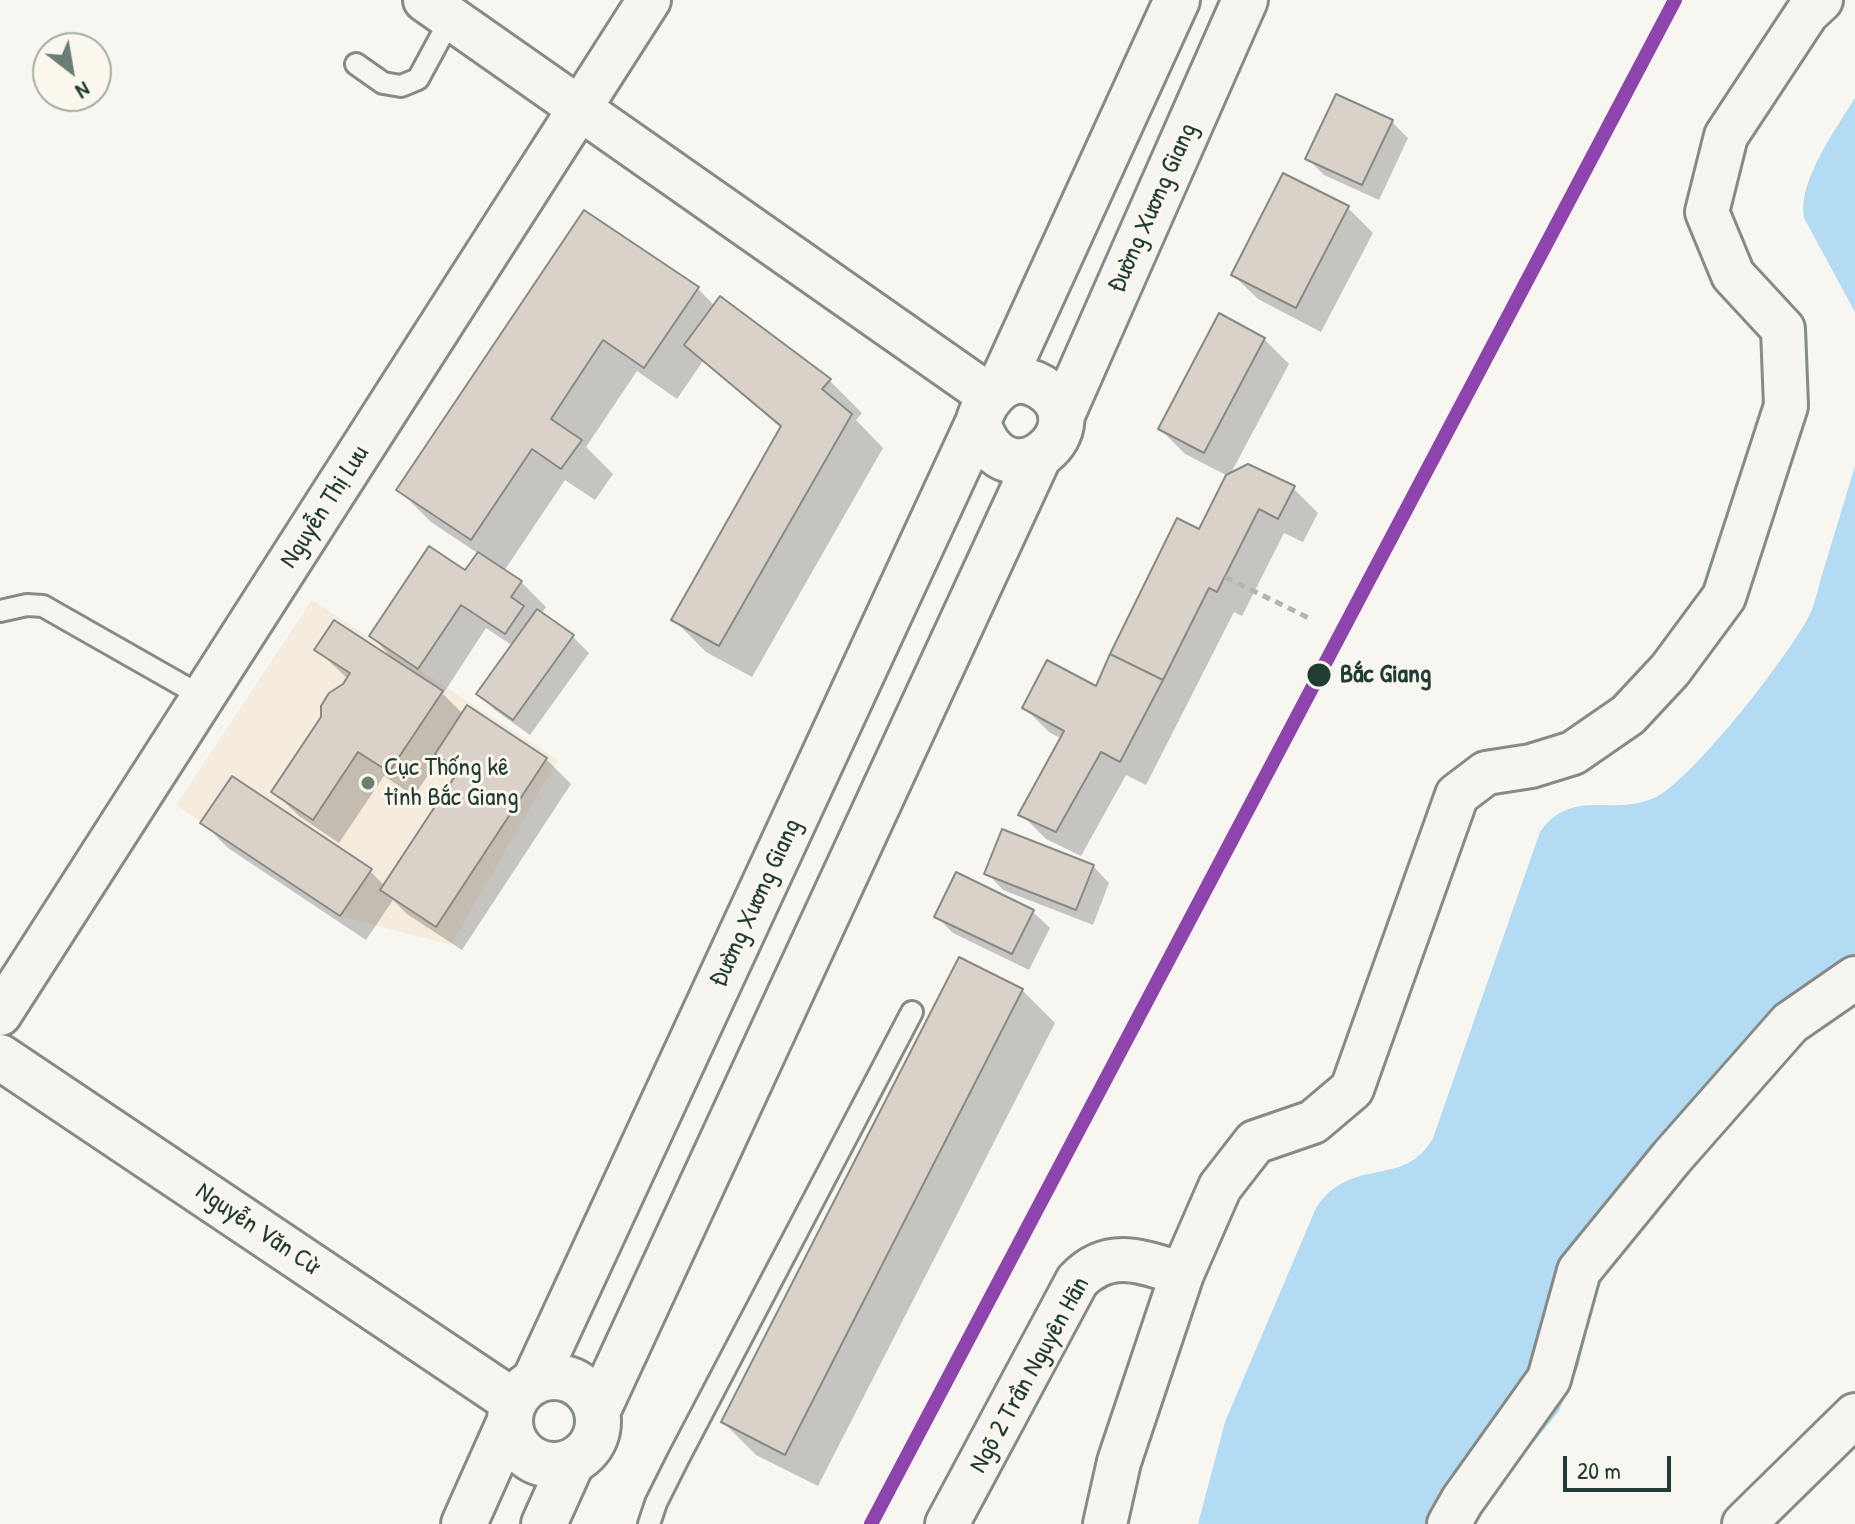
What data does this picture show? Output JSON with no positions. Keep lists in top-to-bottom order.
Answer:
{
  "streets": {
    "main road": ["Đường Xương Giang", "Nguyễn Văn Cừ"],
    "street": ["Nguyễn Thị Lưu", "Ngõ 2 Trần Nguyên Hãn"]
  },
  "crossings": [
    ["Đường Xương Giang", "Nguyễn Văn Cừ"]
  ],
  "places": ["Bắc Giang", "Cục Thống kê tỉnh Bắc Giang"],
  "scale_bar": "20 m",
  "north": "bottom right"
}
